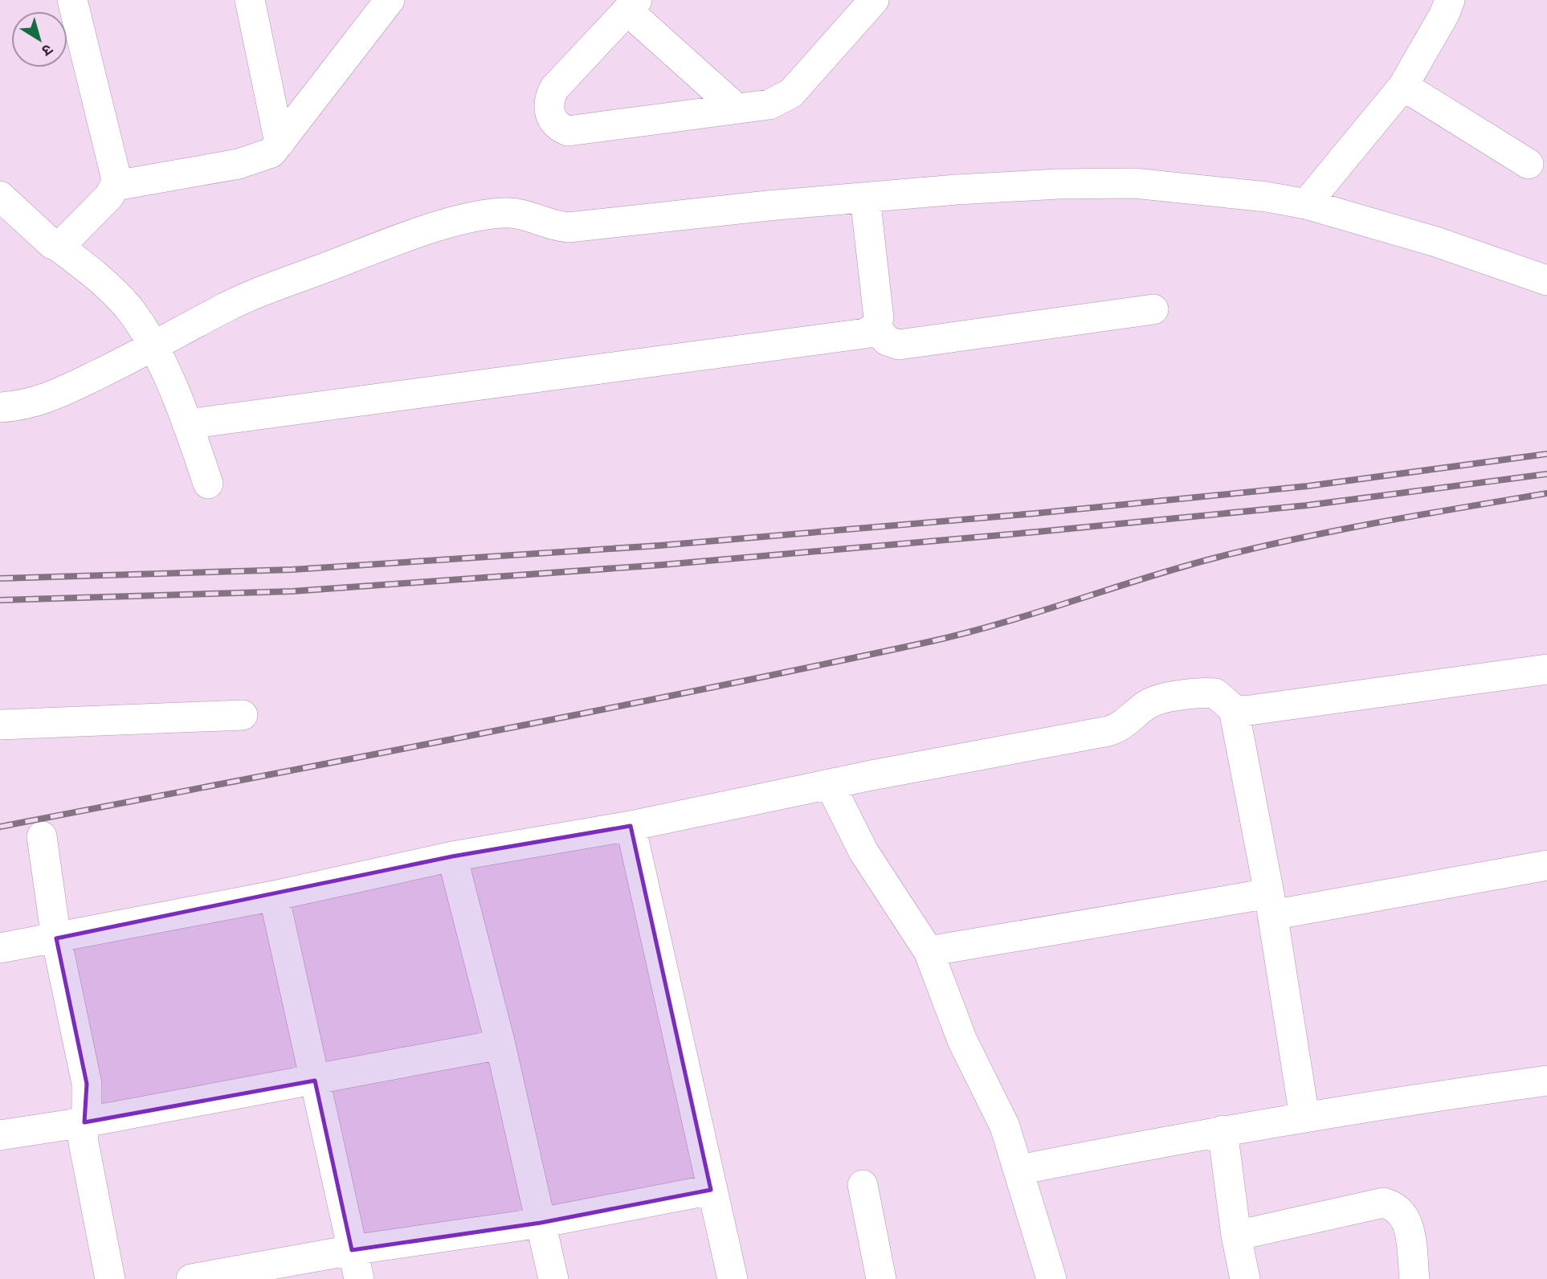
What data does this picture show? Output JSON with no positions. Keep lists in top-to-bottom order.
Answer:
{
  "north": "bottom right"
}
